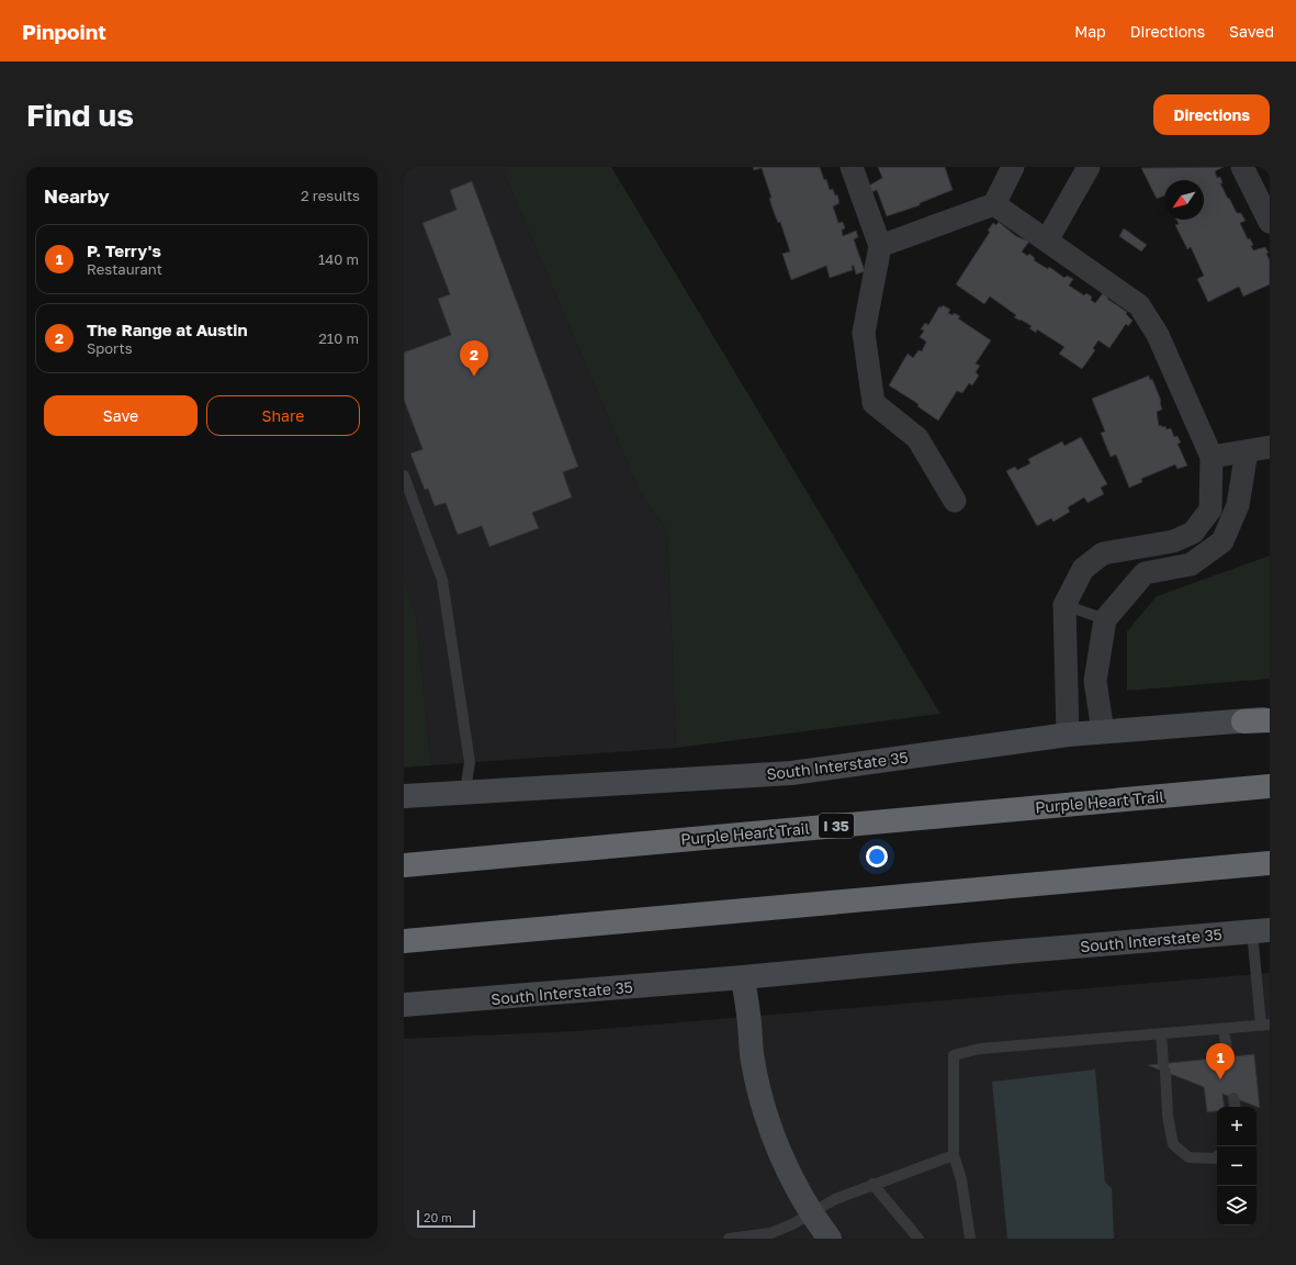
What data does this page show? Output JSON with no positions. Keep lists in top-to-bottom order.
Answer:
{
  "streets": {
    "highway": ["Purple Heart Trail", "I 35"],
    "main road": ["South Interstate 35"]
  },
  "scale_bar": "20 m",
  "north": "bottom left",
  "page": {
    "header": "Pinpoint",
    "nav": ["Map", "Directions", "Saved"],
    "buttons": [
      "Directions",
      ["Save", "Share"]
    ],
    "title": "Find us",
    "heading": ["Nearby", "2 results"],
    "list": [
      {
        "mark": "1",
        "name": "P. Terry's",
        "note": "Restaurant",
        "value": "140 m"
      },
      {
        "mark": "2",
        "name": "The Range at Austin",
        "note": "Sports",
        "value": "210 m"
      }
    ],
    "pins": ["2", "1"],
    "map_buttons": ["+", "−"],
    "scale": "20 m"
  }
}
